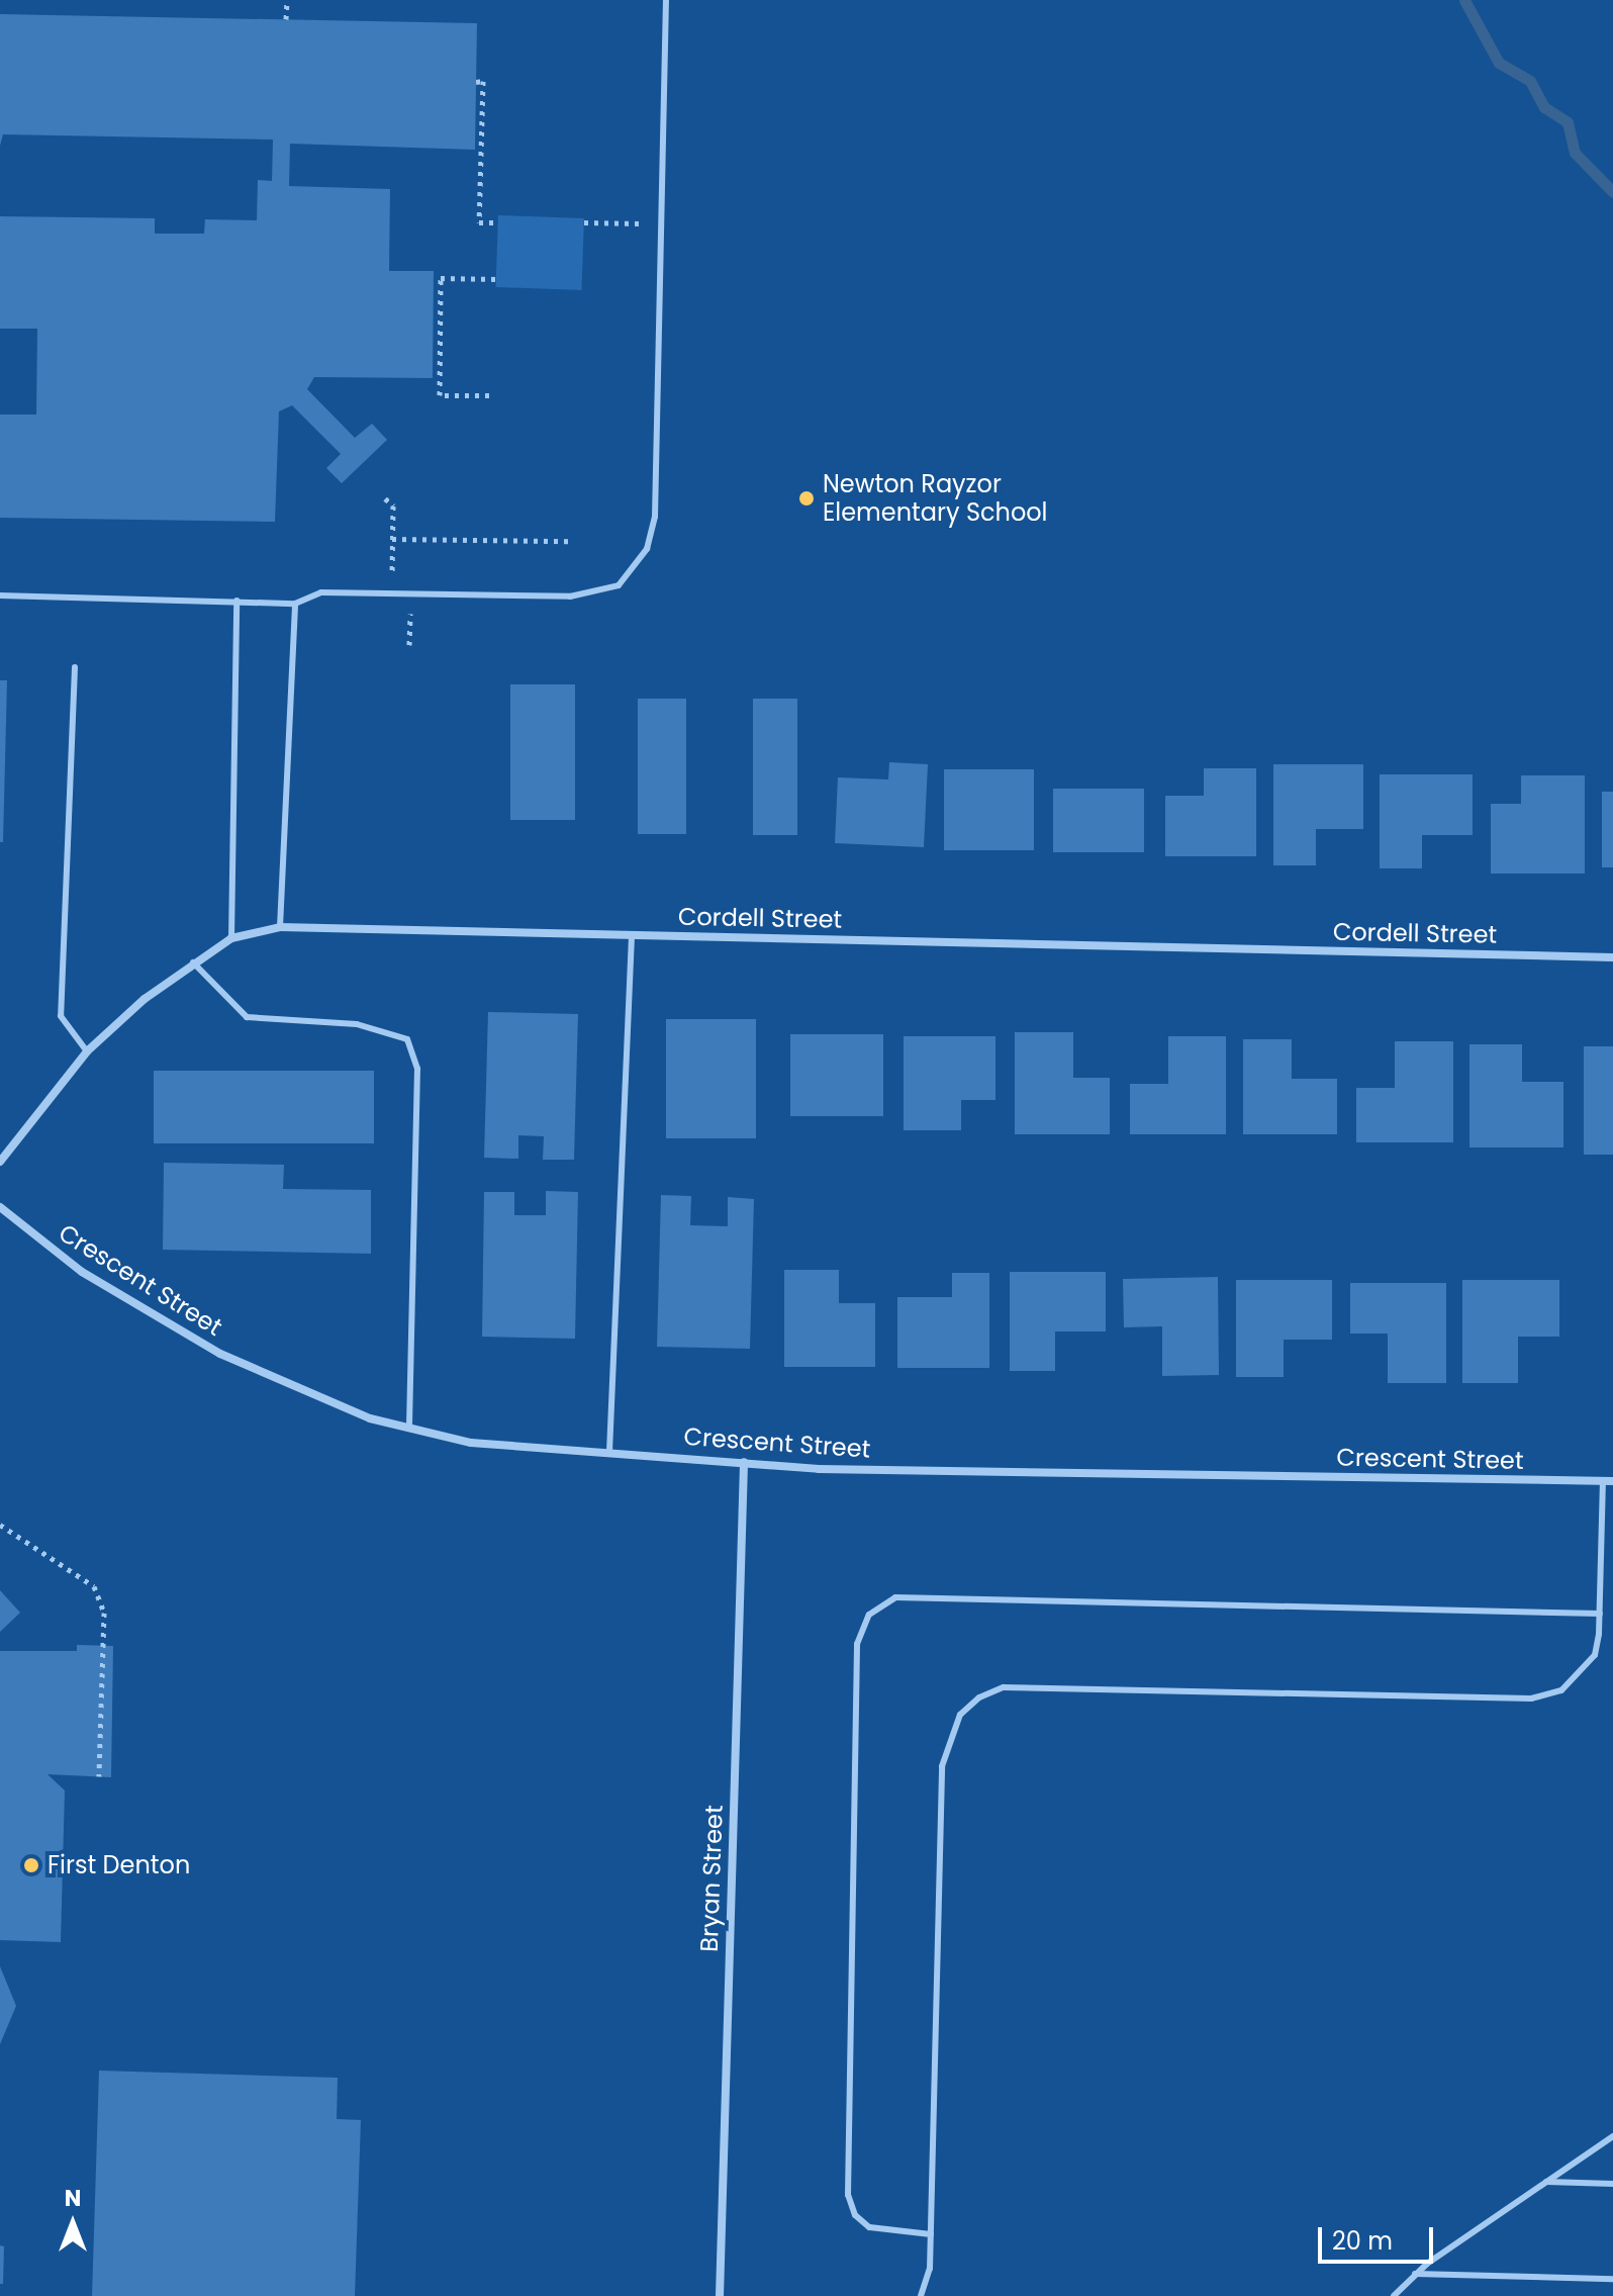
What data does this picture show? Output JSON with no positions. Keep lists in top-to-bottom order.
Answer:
{
  "streets": {
    "street": ["Cordell Street", "Crescent Street", "Bryan Street"]
  },
  "crossings": [
    ["Crescent Street", "Bryan Street"]
  ],
  "places": ["Newton Rayzor Elementary School", "First Denton"],
  "scale_bar": "20 m",
  "north": "top"
}
